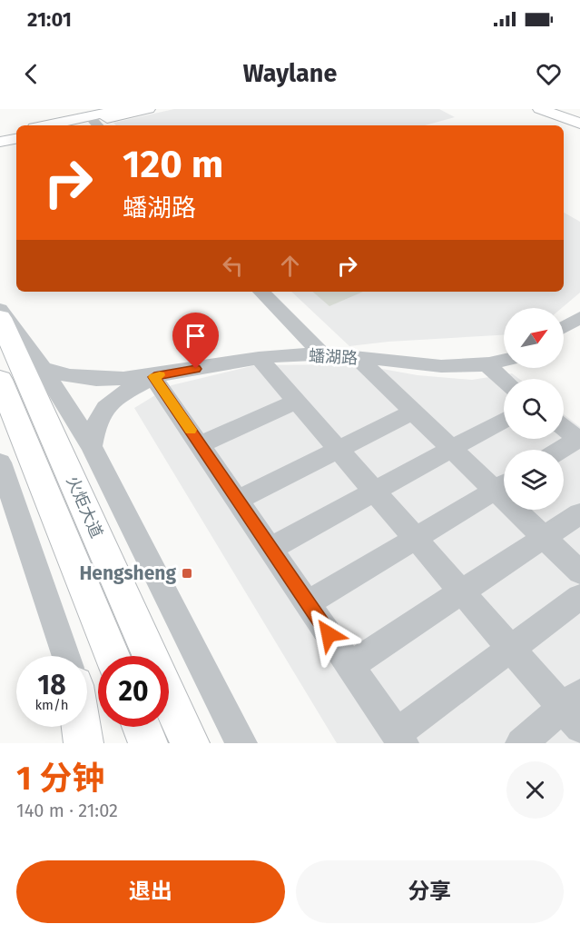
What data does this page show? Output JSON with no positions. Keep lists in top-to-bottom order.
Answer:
{
  "streets": {
    "main road": ["火炬大道"],
    "street": ["蟠湖路"]
  },
  "places": {
    "transit": ["Hengsheng"]
  },
  "north": "top right",
  "page": {
    "status": "21:01",
    "header": "Waylane",
    "turn": ["120 m", "蟠湖路"],
    "speed": "18 km/h",
    "limit": "20",
    "heading": ["1 分钟", "140 m · 21:02"],
    "buttons": ["退出", "分享"]
  }
}
